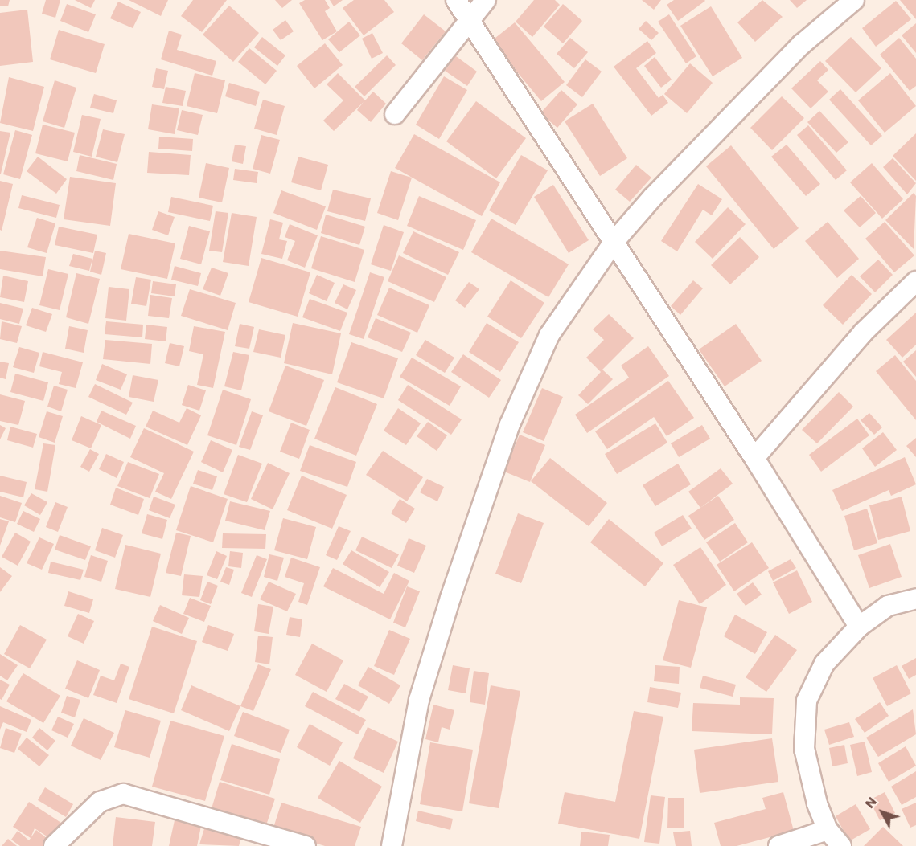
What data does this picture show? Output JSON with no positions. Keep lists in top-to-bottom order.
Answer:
{
  "north": "top left"
}
